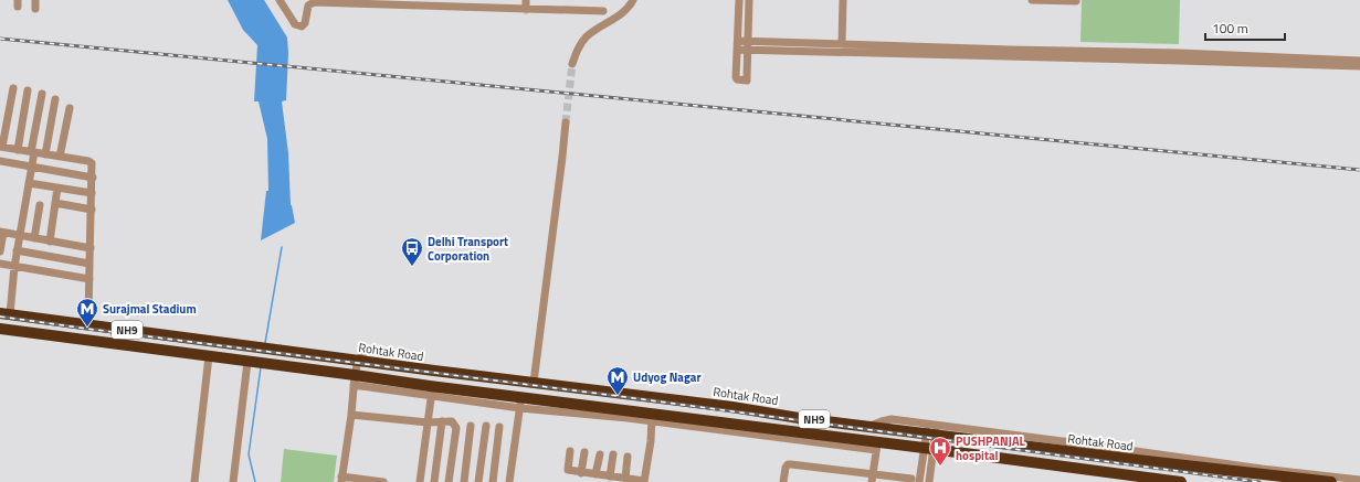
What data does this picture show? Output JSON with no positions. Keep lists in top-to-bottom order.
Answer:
{
  "streets": {
    "highway": ["NH9", "Rohtak Road"]
  },
  "places": {
    "bus stop": ["Delhi Transport Corporation"],
    "metro station": ["Surajmal Stadium", "Udyog Nagar"],
    "hospital": ["PUSHPANJAL hospital"]
  },
  "scale_bar": "100 m"
}
